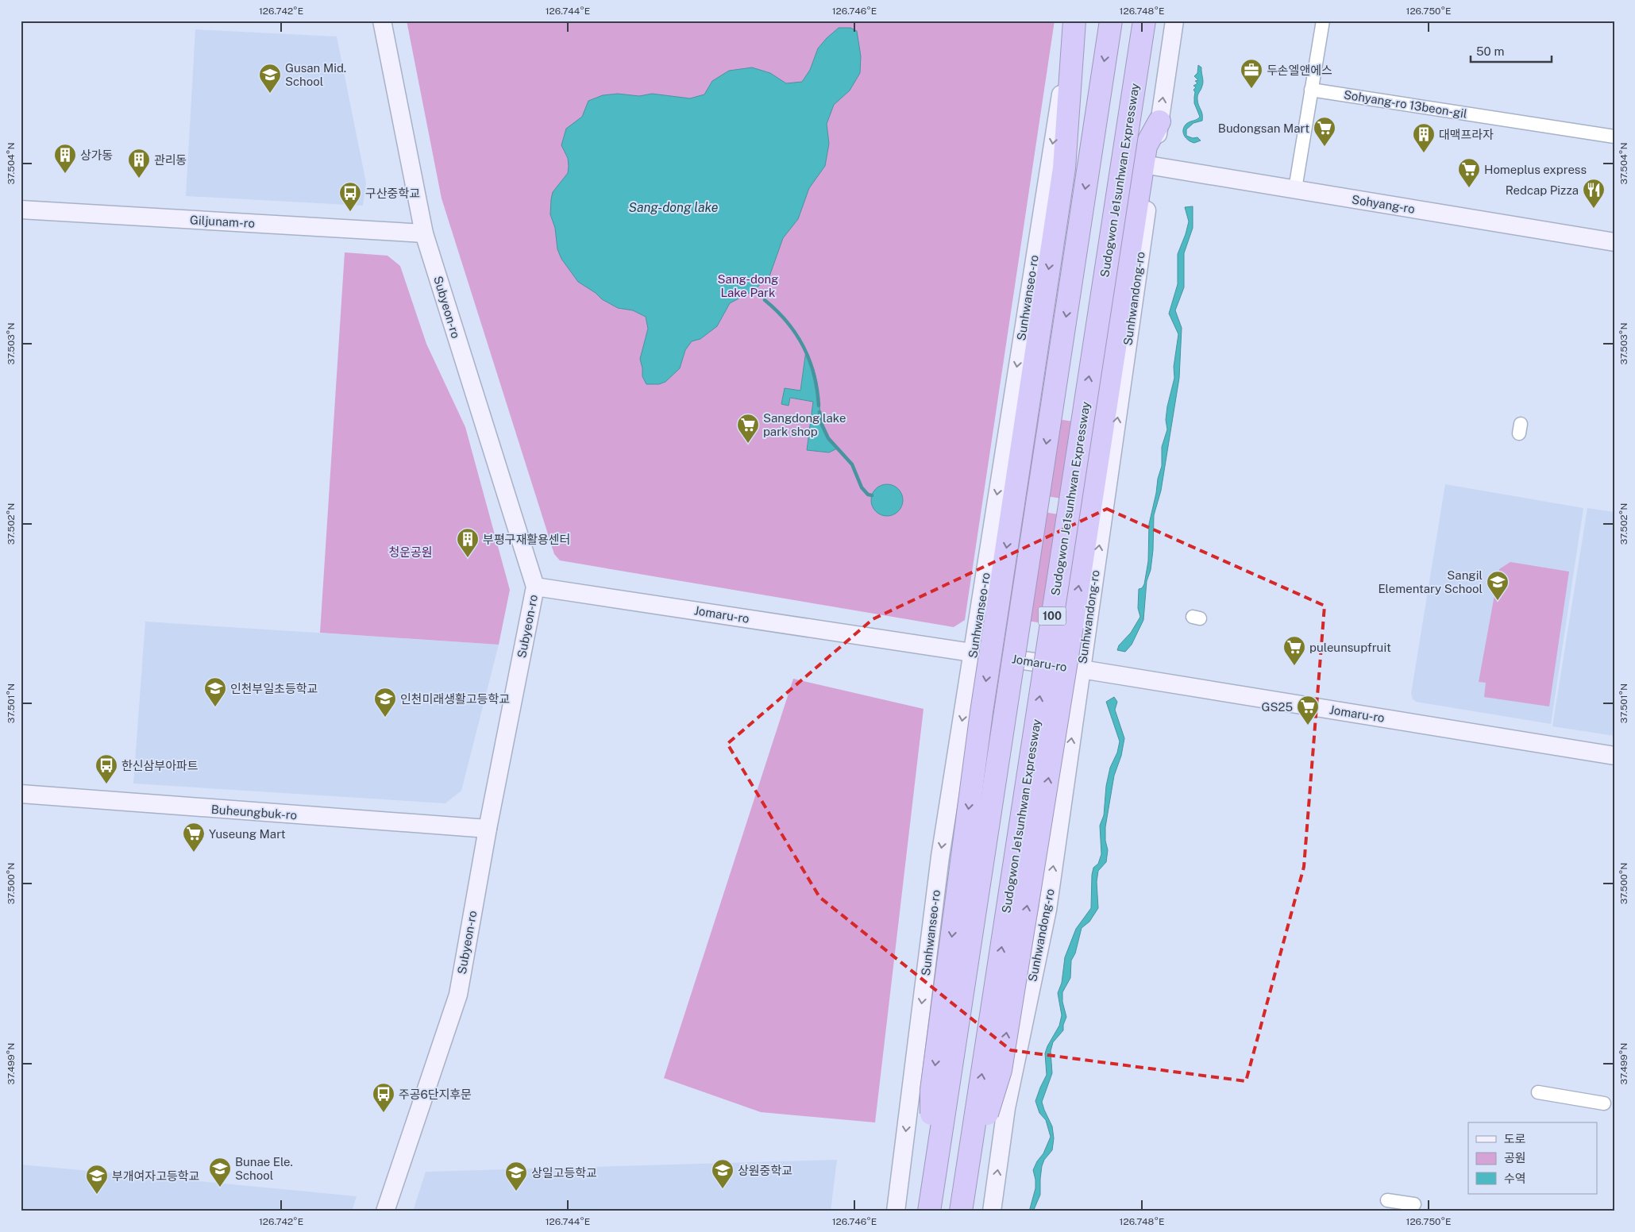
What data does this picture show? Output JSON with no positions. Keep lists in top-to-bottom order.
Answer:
{
  "streets": {
    "highway": ["Sudogwon Je1sunhwan Expressway", "100"],
    "street": [
      "Sohyang-ro 13beon-gil",
      "Sohyang-ro",
      "Giljunam-ro",
      "Sunhwanseo-ro",
      "Sunhwandong-ro",
      "Subyeon-ro",
      "Jomaru-ro",
      "Buheungbuk-ro"
    ]
  },
  "crossings": [
    ["Sohyang-ro", "Sunhwandong-ro"],
    ["Giljunam-ro", "Subyeon-ro"],
    ["Sunhwanseo-ro", "Jomaru-ro"],
    ["Sunhwandong-ro", "Jomaru-ro"],
    ["Subyeon-ro", "Jomaru-ro"],
    ["Subyeon-ro", "Buheungbuk-ro"]
  ],
  "one_way": ["Sunhwanseo-ro", "Sunhwandong-ro"],
  "water": ["Sang-dong lake"],
  "parks": ["Sang-dong Lake Park", "청운공원"],
  "places": {
    "office": ["두손엘앤에스"],
    "school or university": [
      "Gusan Mid. School",
      "Sangil Elementary School",
      "인천부일초등학교",
      "인천미래생활고등학교",
      "Bunae Ele. School",
      "상원중학교",
      "상일고등학교",
      "부개여자고등학교"
    ],
    "supermarket": [
      "Budongsan Mart",
      "Homeplus express",
      "Sangdong lake park shop",
      "puleunsupfruit",
      "GS25",
      "Yuseung Mart"
    ],
    "building": [
      "대맥프라자",
      "상가동",
      "관리동",
      "부평구재활용센터"
    ],
    "restaurant": ["Redcap Pizza"],
    "bus stop": ["구산중학교", "한신삼부아파트", "주공6단지후문"]
  },
  "legend": ["도로", "공원", "수역"],
  "scale_bar": "50 m",
  "coordinates": [
    "126.742°E",
    "126.744°E",
    "126.746°E",
    "126.748°E",
    "126.750°E",
    "37.504°N",
    "37.503°N",
    "37.502°N",
    "37.501°N",
    "37.500°N",
    "37.499°N"
  ]
}
